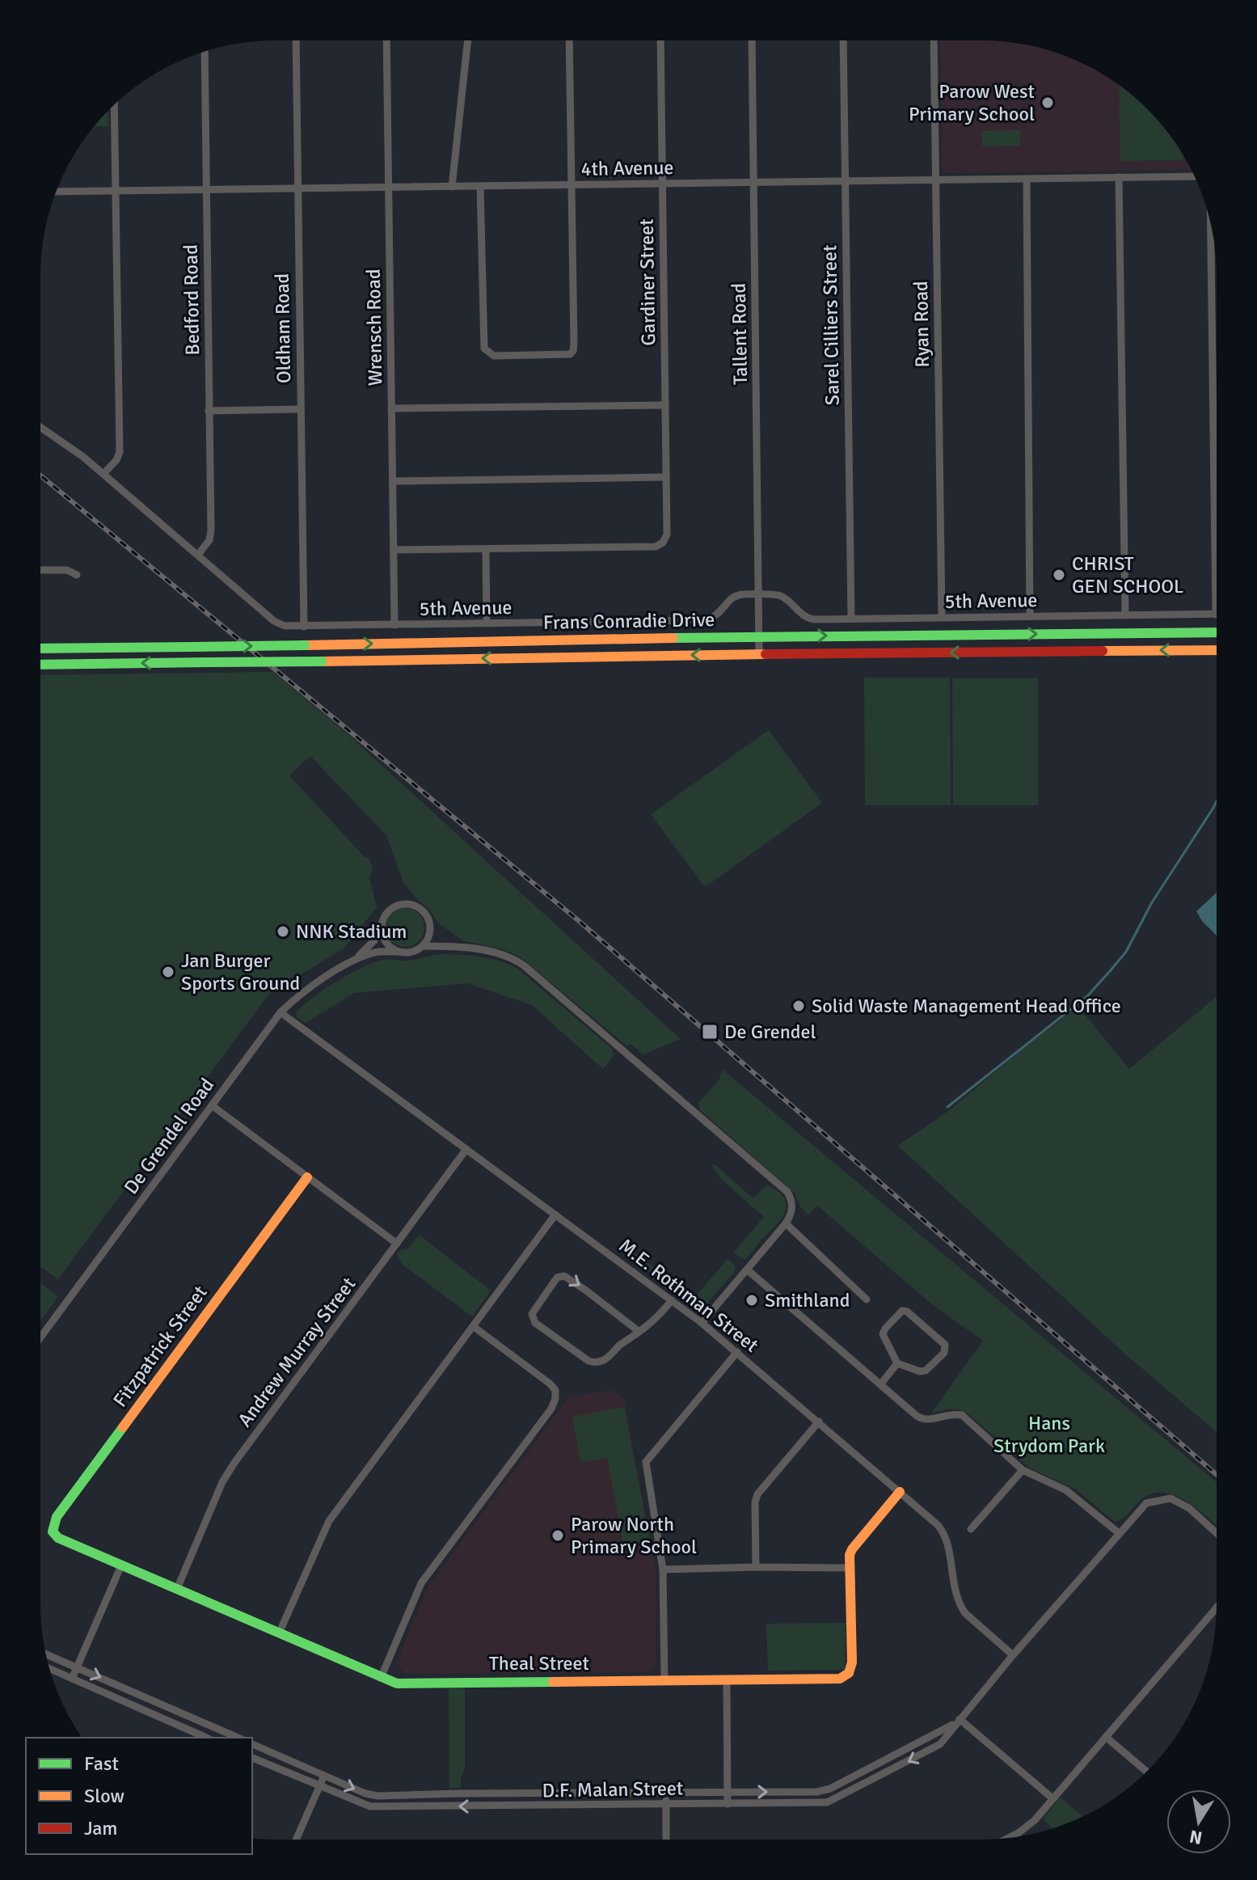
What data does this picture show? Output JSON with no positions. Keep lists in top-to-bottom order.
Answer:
{
  "streets": {
    "main road": ["Frans Conradie Drive", "Fitzpatrick Street", "Theal Street"],
    "street": [
      "4th Avenue",
      "Gardiner Street",
      "Bedford Road",
      "Ryan Road",
      "Sarel Cilliers Street",
      "Wrensch Road",
      "Oldham Road",
      "Tallent Road",
      "5th Avenue",
      "De Grendel Road",
      "M.E. Rothman Street",
      "Andrew Murray Street",
      "D.F. Malan Street"
    ]
  },
  "crossings": [
    ["4th Avenue", "Gardiner Street"],
    ["4th Avenue", "Bedford Road"],
    ["4th Avenue", "Ryan Road"],
    ["4th Avenue", "Sarel Cilliers Street"],
    ["4th Avenue", "Wrensch Road"],
    ["4th Avenue", "Oldham Road"],
    ["4th Avenue", "Tallent Road"],
    ["Bedford Road", "5th Avenue"],
    ["Ryan Road", "5th Avenue"],
    ["Sarel Cilliers Street", "5th Avenue"],
    ["Wrensch Road", "5th Avenue"],
    ["Oldham Road", "5th Avenue"],
    ["Tallent Road", "5th Avenue"],
    ["Tallent Road", "Frans Conradie Drive"],
    ["De Grendel Road", "M.E. Rothman Street"],
    ["M.E. Rothman Street", "Andrew Murray Street"],
    ["M.E. Rothman Street", "Theal Street"],
    ["M.E. Rothman Street", "D.F. Malan Street"],
    ["Fitzpatrick Street", "Theal Street"],
    ["Andrew Murray Street", "Theal Street"]
  ],
  "parks": ["Hans Strydom Park"],
  "places": {
    "other": [
      "Parow West Primary School",
      "CHRIST GEN SCHOOL",
      "NNK Stadium",
      "Jan Burger Sports Ground",
      "Solid Waste Management Head Office",
      "Smithland",
      "Parow North Primary School"
    ],
    "transit": ["De Grendel"]
  },
  "legend": ["Fast", "Slow", "Jam"],
  "north": "bottom"
}
